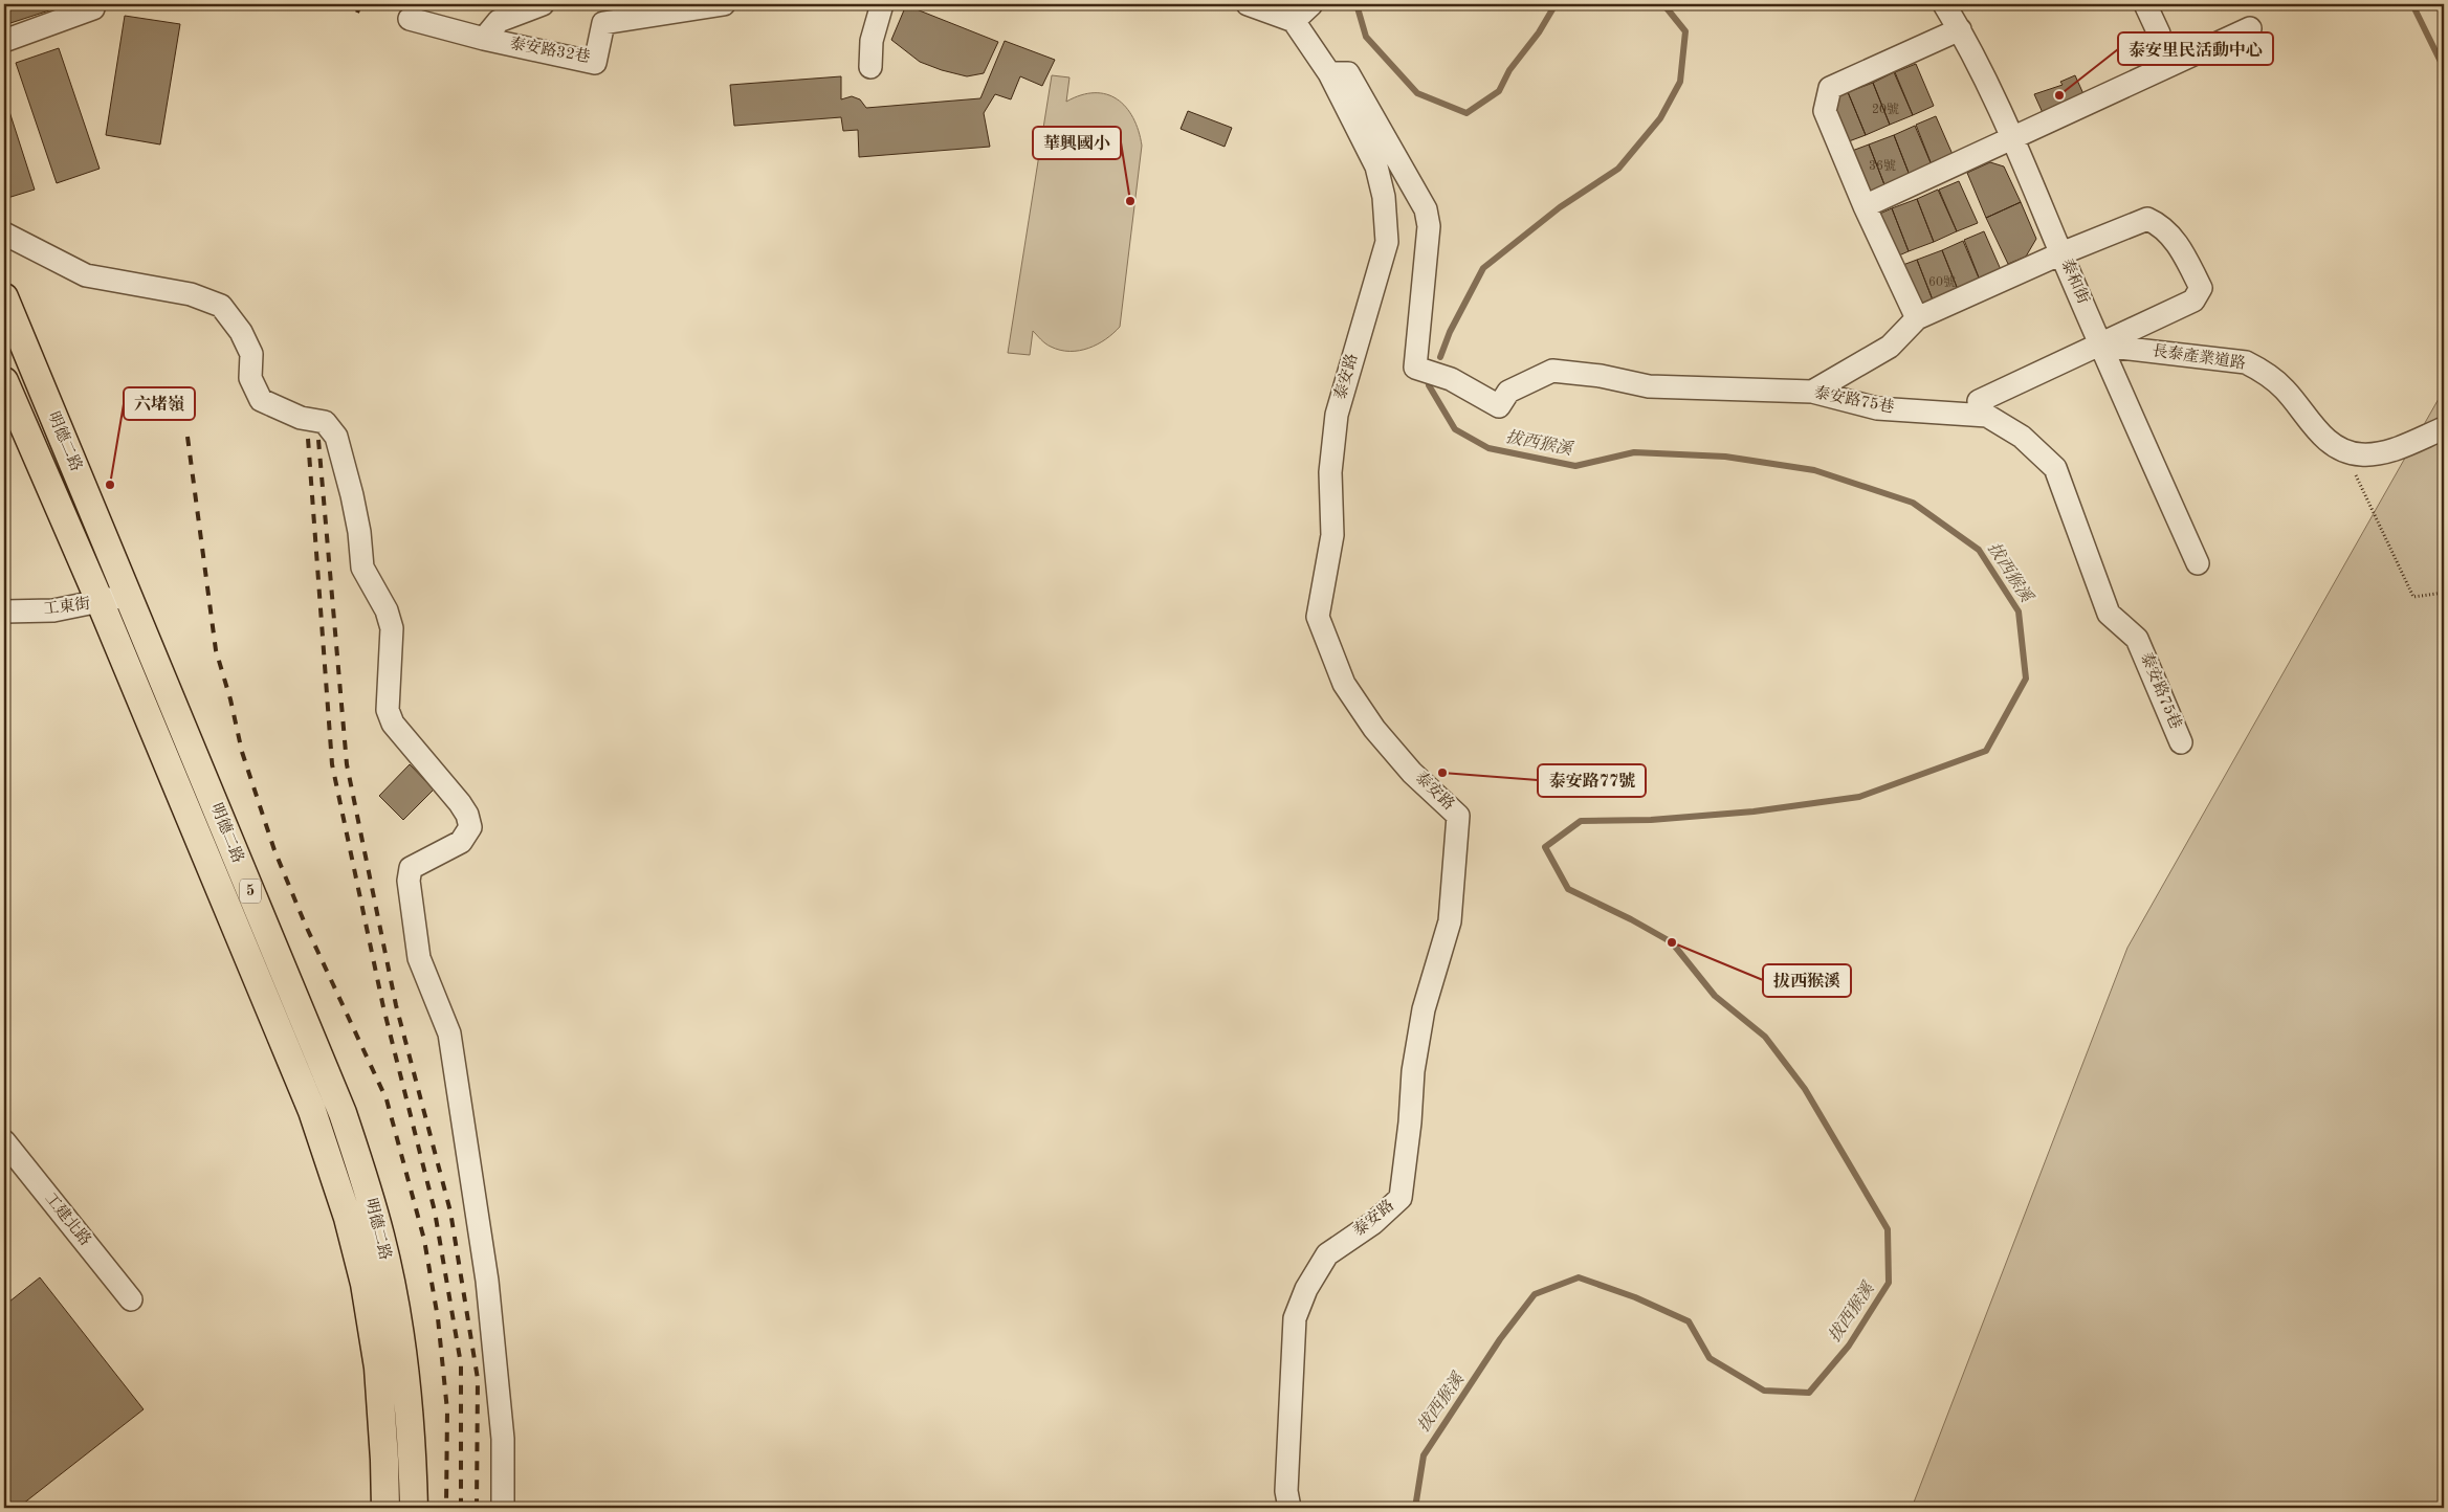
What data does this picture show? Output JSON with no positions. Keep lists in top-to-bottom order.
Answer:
{
  "streets": {
    "main road": ["明德二路", "5"],
    "street": [
      "泰安路32巷",
      "泰和街",
      "長泰產業道路",
      "泰安路",
      "泰安路75巷",
      "工東街",
      "工建北路"
    ]
  },
  "crossings": [
    ["泰和街", "長泰產業道路"],
    ["泰安路", "泰安路75巷"],
    ["明德二路", "工東街"]
  ],
  "water": ["拔西猴溪"],
  "places": [
    "泰安里民活動中心",
    "華興國小",
    "六堵嶺",
    "泰安路77號",
    "拔西猴溪"
  ],
  "house_numbers": ["20號", "36號", "60號"]
}
